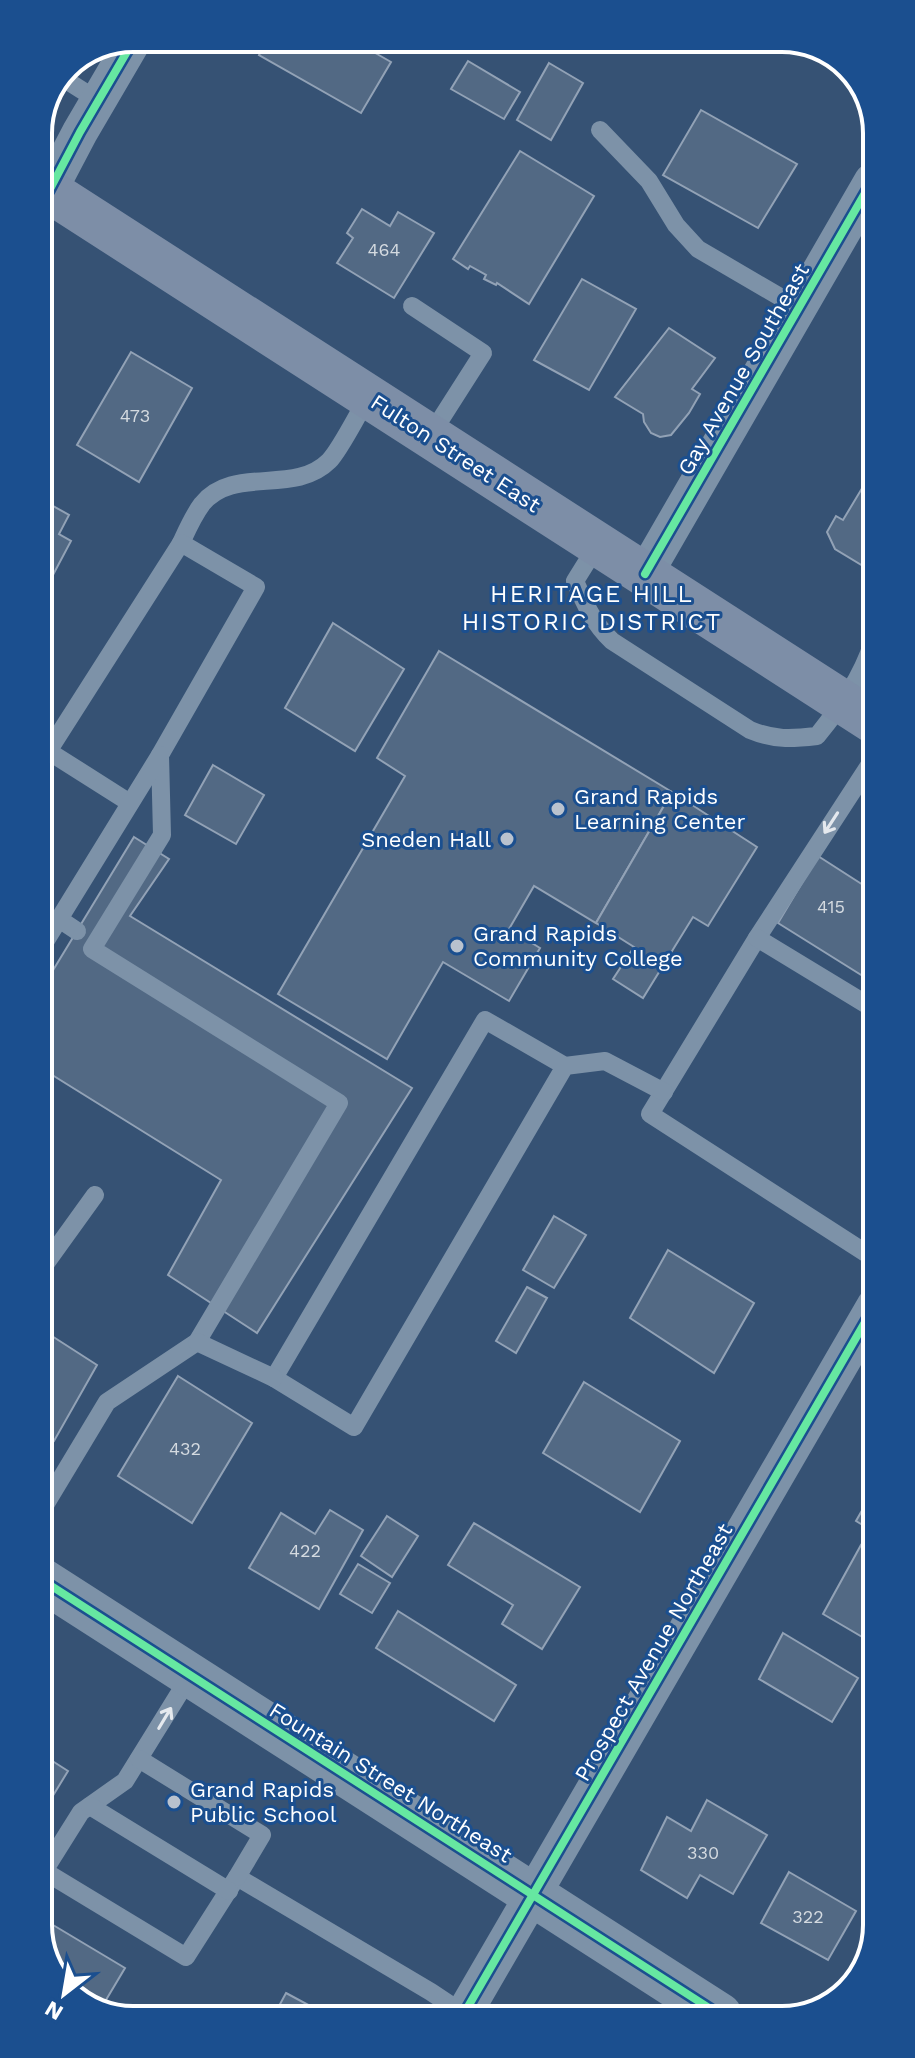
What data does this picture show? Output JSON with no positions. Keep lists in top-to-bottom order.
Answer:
{
  "streets": {
    "main road": ["Fulton Street East"],
    "street": ["Gay Avenue Southeast", "Prospect Avenue Northeast", "Fountain Street Northeast"]
  },
  "crossings": [
    ["Gay Avenue Southeast", "Fulton Street East"],
    ["Prospect Avenue Northeast", "Fountain Street Northeast"]
  ],
  "districts": ["HERITAGE HILL HISTORIC DISTRICT"],
  "places": [
    "Grand Rapids Learning Center",
    "Sneden Hall",
    "Grand Rapids Community College",
    "Grand Rapids Public School"
  ],
  "house_numbers": [
    "464",
    "473",
    "415",
    "432",
    "422",
    "330",
    "322"
  ],
  "north": "bottom left"
}
